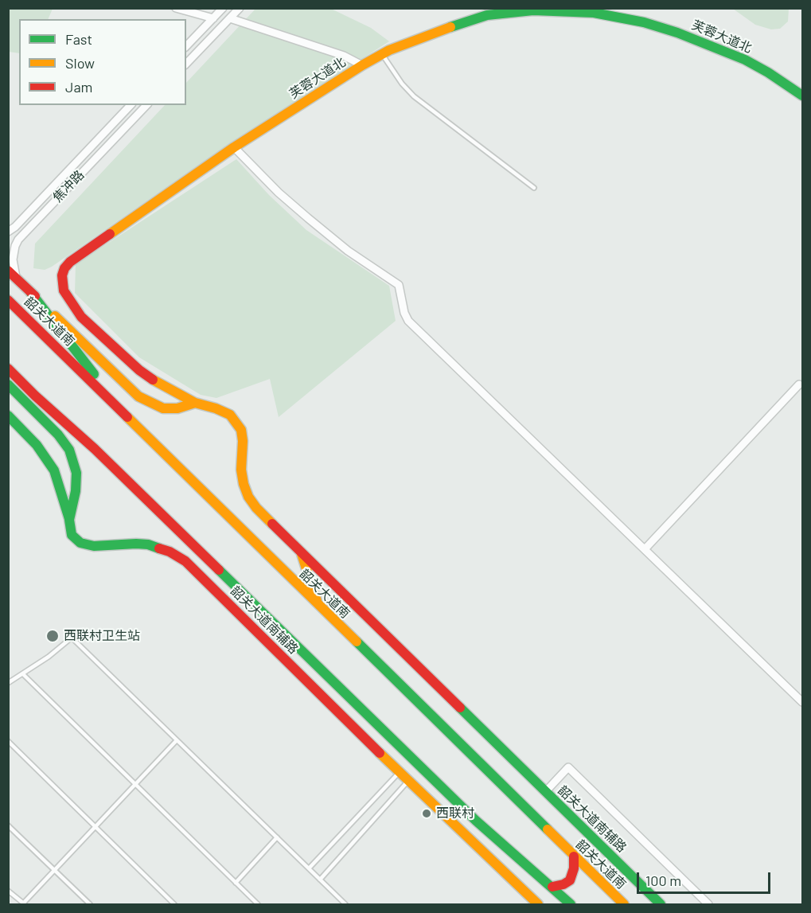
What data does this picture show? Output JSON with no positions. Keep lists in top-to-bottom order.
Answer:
{
  "streets": {
    "main road": ["芙蓉大道北", "韶关大道南", "韶关大道南辅路"],
    "street": ["焦冲路"]
  },
  "crossings": [
    ["芙蓉大道北", "韶关大道南辅路"]
  ],
  "places": ["西联村卫生站", "西联村"],
  "legend": ["Fast", "Slow", "Jam"],
  "scale_bar": "100 m"
}
